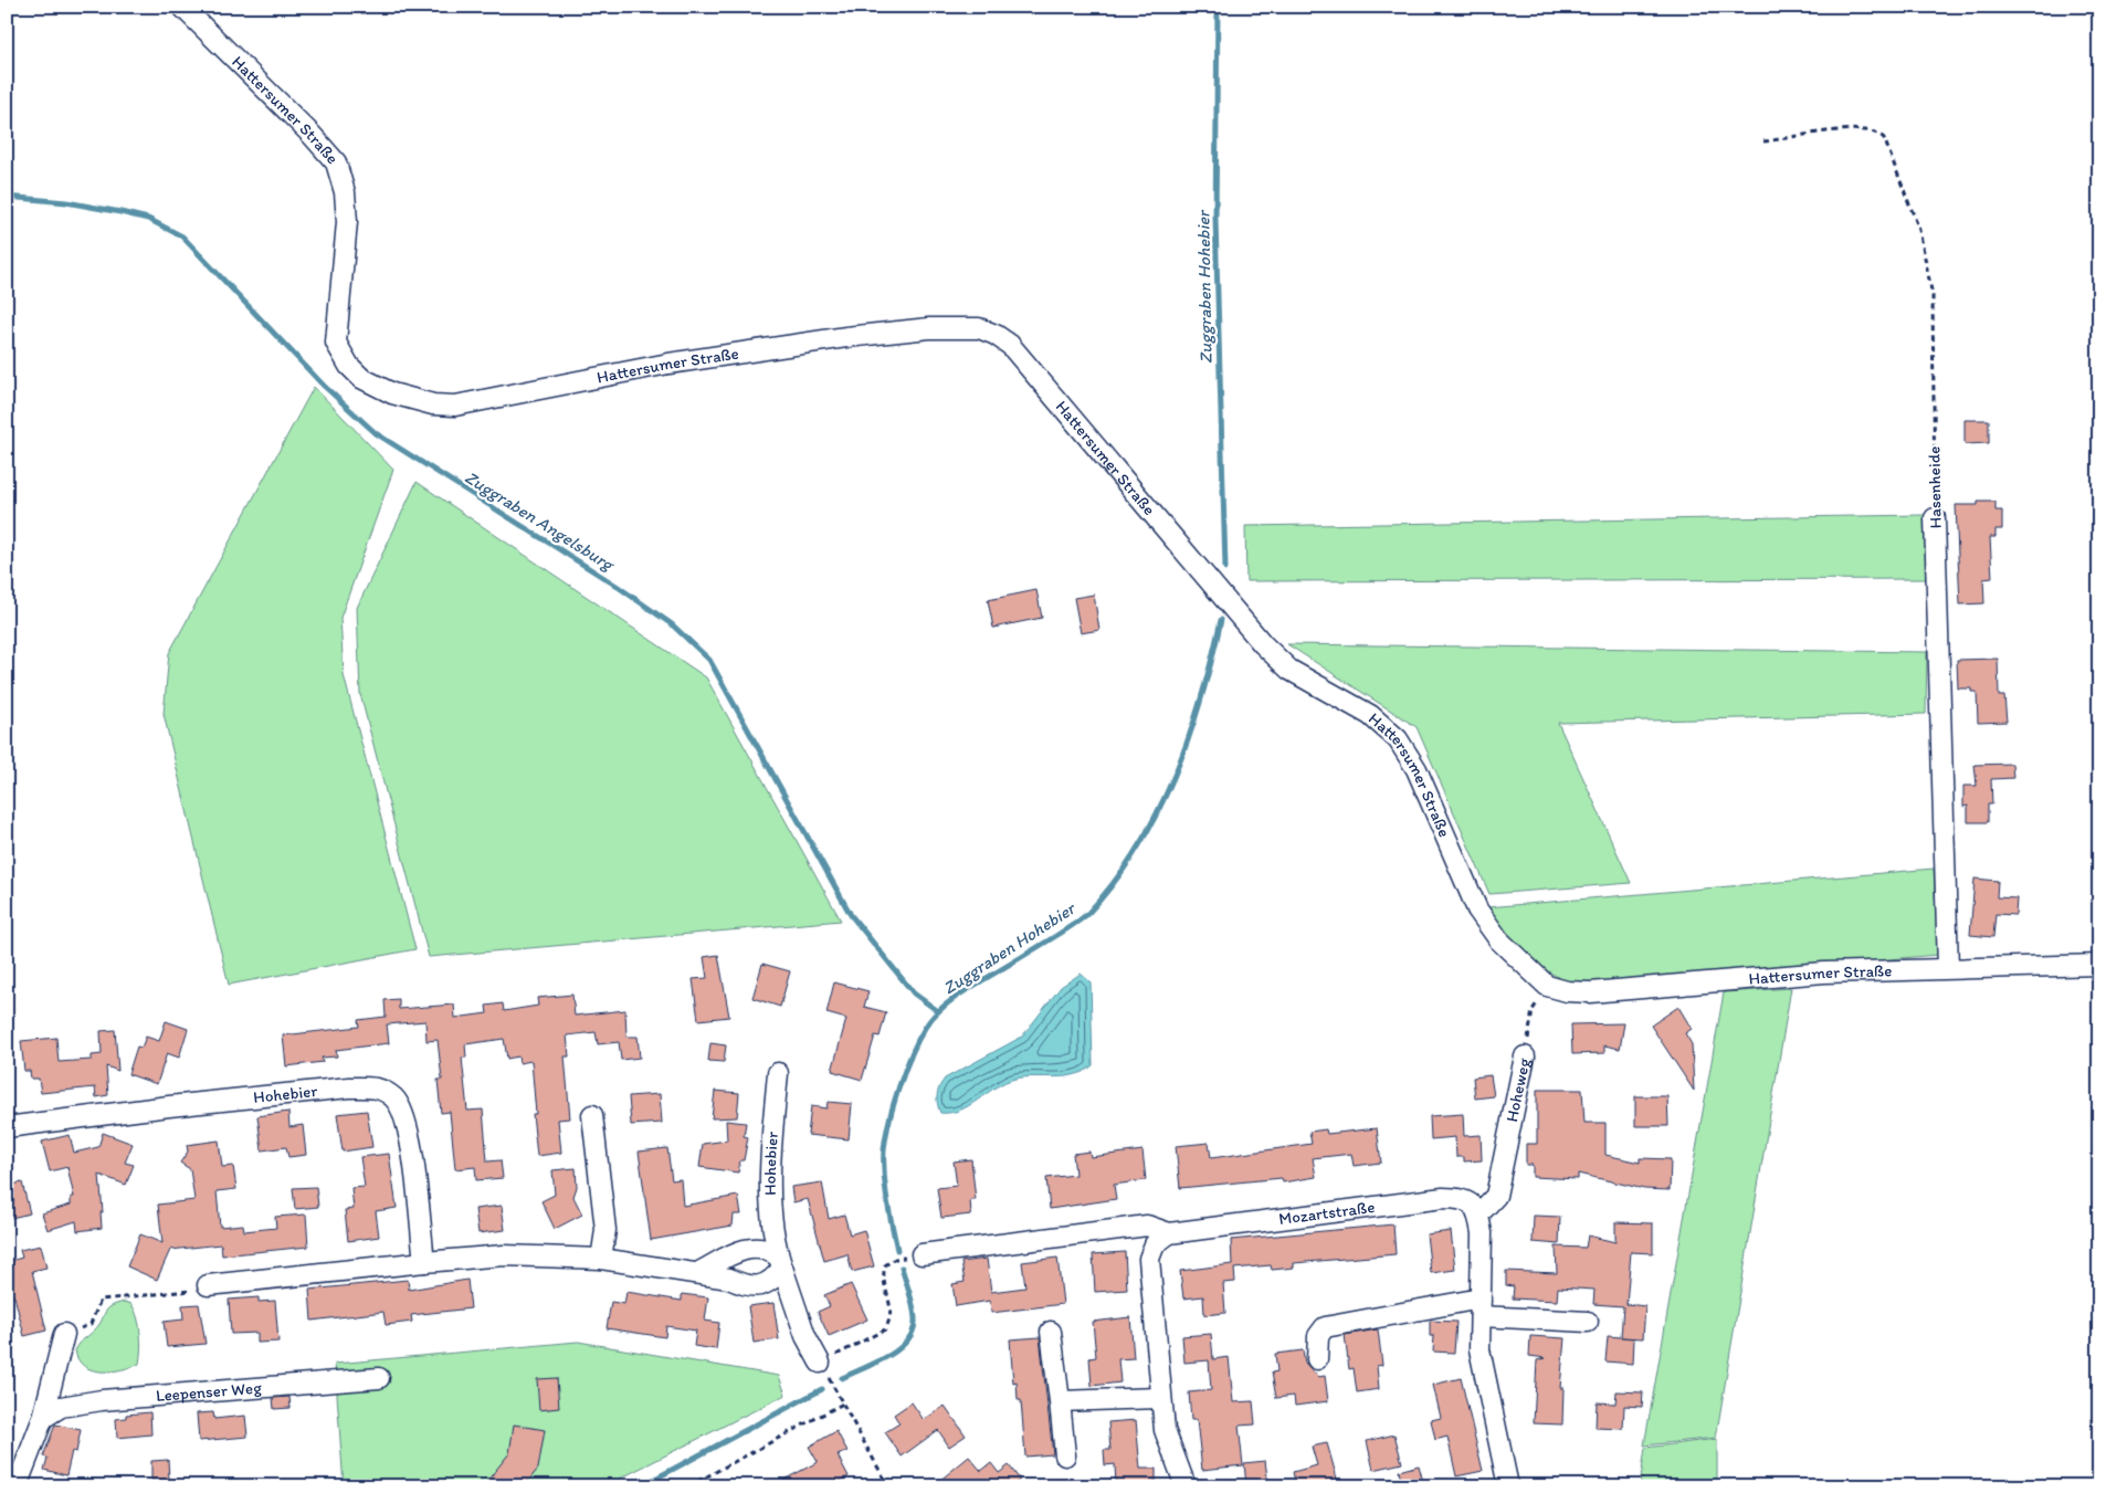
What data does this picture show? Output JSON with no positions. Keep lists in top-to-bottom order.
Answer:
{
  "streets": {
    "street": [
      "Hattersumer Straße",
      "Hasenheide",
      "Hoheweg",
      "Hohebier",
      "Mozartstraße",
      "Leepenser Weg"
    ]
  },
  "crossings": [
    ["Hattersumer Straße", "Hasenheide"],
    ["Hattersumer Straße", "Hoheweg"],
    ["Hoheweg", "Mozartstraße"]
  ],
  "water": ["Zuggraben Hohebier", "Zuggraben Angelsburg"]
}
